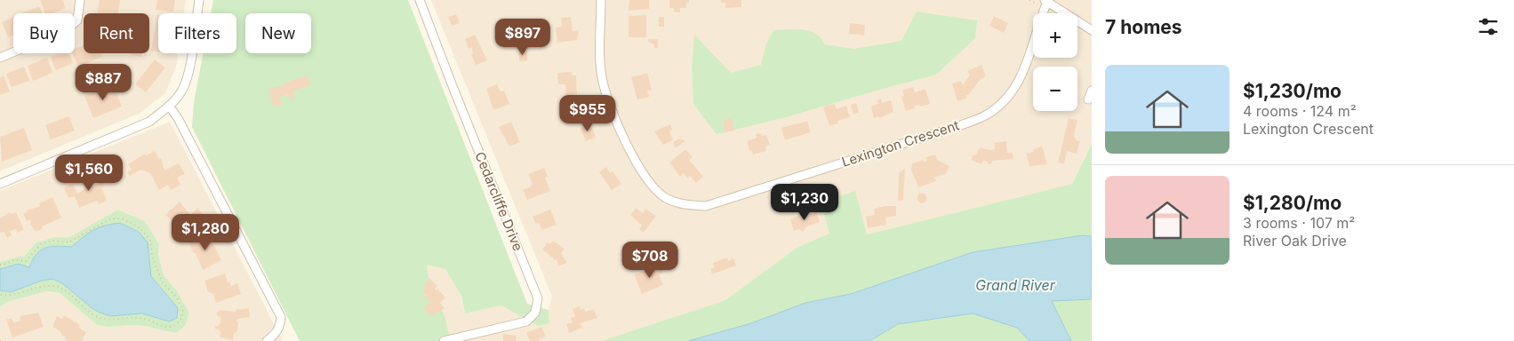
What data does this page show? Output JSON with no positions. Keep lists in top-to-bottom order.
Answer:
{
  "streets": {
    "street": ["Lexington Crescent", "Cedarcliffe Drive"]
  },
  "water": ["Grand River"],
  "page": {
    "heading": "7 homes",
    "map_buttons": ["+", "−"],
    "chip": [
      "Buy",
      "Rent",
      "Filters",
      "New"
    ],
    "price": [
      "$897",
      "$887",
      "$955",
      "$1,560",
      "$1,230",
      "$1,280",
      "$708"
    ],
    "list": [
      {
        "name": "$1,230/mo",
        "note": "4 rooms · 124 m² · Lexington Crescent"
      },
      {
        "name": "$1,280/mo",
        "note": "3 rooms · 107 m² · River Oak Drive"
      }
    ]
  }
}
